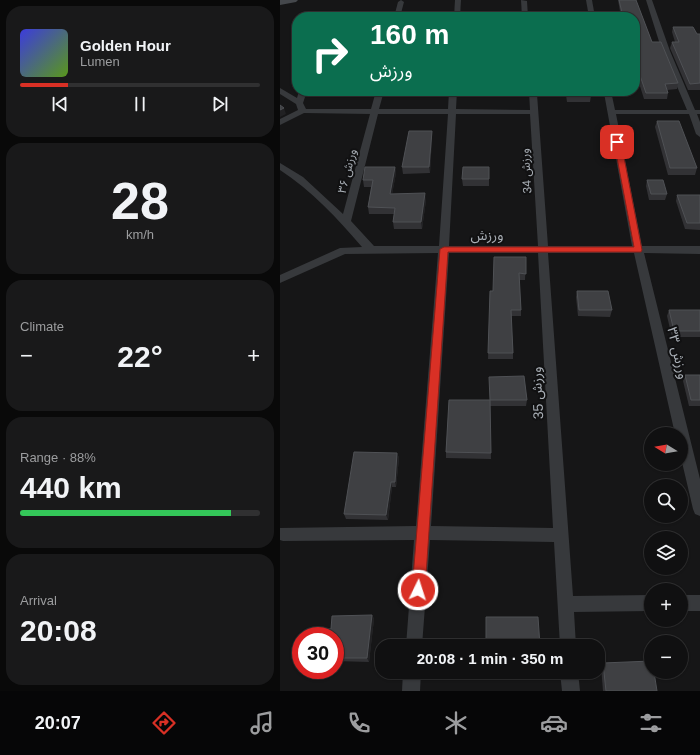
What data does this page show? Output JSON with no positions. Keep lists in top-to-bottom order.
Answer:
{
  "streets": {
    "street": [
      "ورزش ۳۶",
      "ورزش 34",
      "ورزش",
      "ورزش ۳۳",
      "ورزش 35"
    ]
  },
  "crossings": [
    ["ورزش 34", "ورزش"],
    ["ورزش 34", "ورزش 35"],
    ["ورزش", "ورزش ۳۳"],
    ["ورزش", "ورزش 35"]
  ],
  "north": "left",
  "page": {
    "turn": ["160 m", "ورزش"],
    "song": ["Golden Hour", "Lumen"],
    "tile": [
      ["28", "km/h"],
      "Climate",
      ["Range · 88%", "440 km"],
      ["Arrival", "20:08"]
    ],
    "heat": ["−", "22°", "+"],
    "map_buttons": ["+", "−"],
    "limit": "30",
    "trip": "20:08 · 1 min · 350 m",
    "tabs": "20:07"
  }
}
